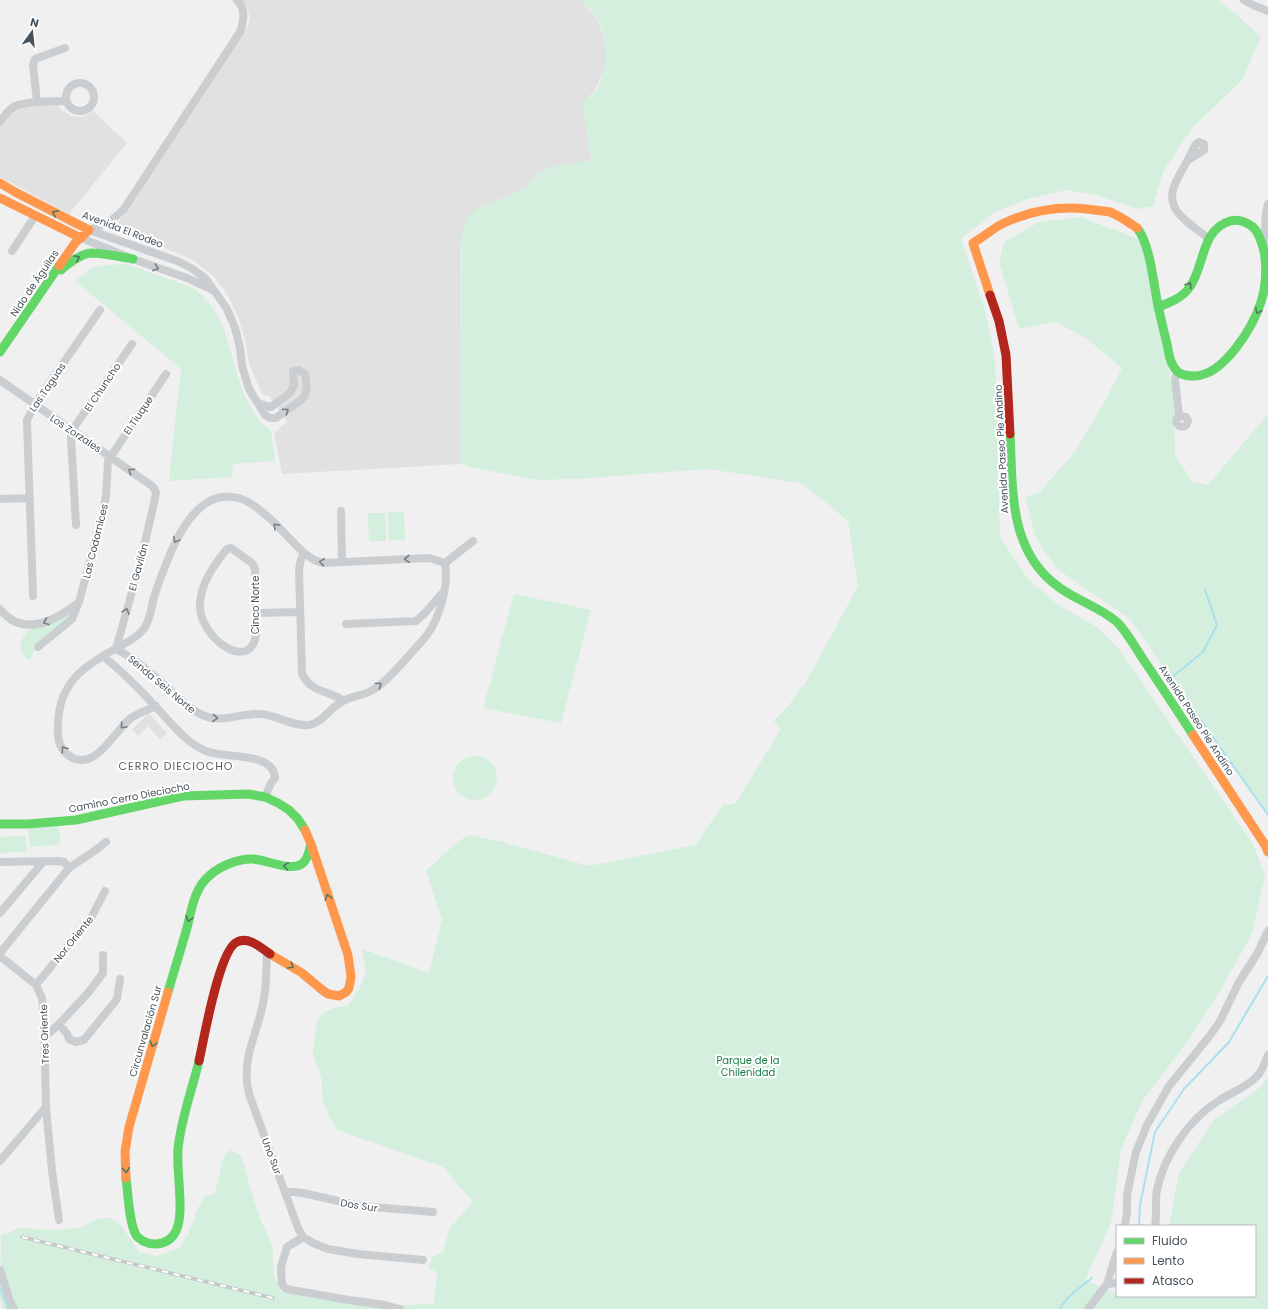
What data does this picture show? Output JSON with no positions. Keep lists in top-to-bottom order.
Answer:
{
  "streets": {
    "street": [
      "Avenida El Rodeo",
      "Nido de Águilas",
      "Las Taguas",
      "El Chuncho",
      "El Tiuque",
      "Los Zorzales",
      "Avenida Paseo Pie Andino",
      "Las Codornices",
      "El Gavilán",
      "Cinco Norte",
      "Senda Seis Norte",
      "Camino Cerro Dieciocho",
      "Nor Oriente",
      "Circunvalación Sur",
      "Tres Oriente",
      "Uno Sur",
      "Dos Sur"
    ]
  },
  "crossings": [
    ["Avenida El Rodeo", "Nido de Águilas"],
    ["Las Taguas", "Los Zorzales"],
    ["El Chuncho", "Los Zorzales"],
    ["El Tiuque", "Los Zorzales"],
    ["El Tiuque", "Las Codornices"],
    ["Los Zorzales", "Las Codornices"],
    ["Los Zorzales", "El Gavilán"],
    ["El Gavilán", "Senda Seis Norte"],
    ["Camino Cerro Dieciocho", "Circunvalación Sur"],
    ["Nor Oriente", "Tres Oriente"],
    ["Circunvalación Sur", "Uno Sur"],
    ["Uno Sur", "Dos Sur"]
  ],
  "one_way": ["El Gavilán", "Senda Seis Norte"],
  "districts": ["CERRO DIECIOCHO"],
  "parks": ["Parque de la Chilenidad"],
  "legend": ["Fluido", "Lento", "Atasco"],
  "north": "top"
}
